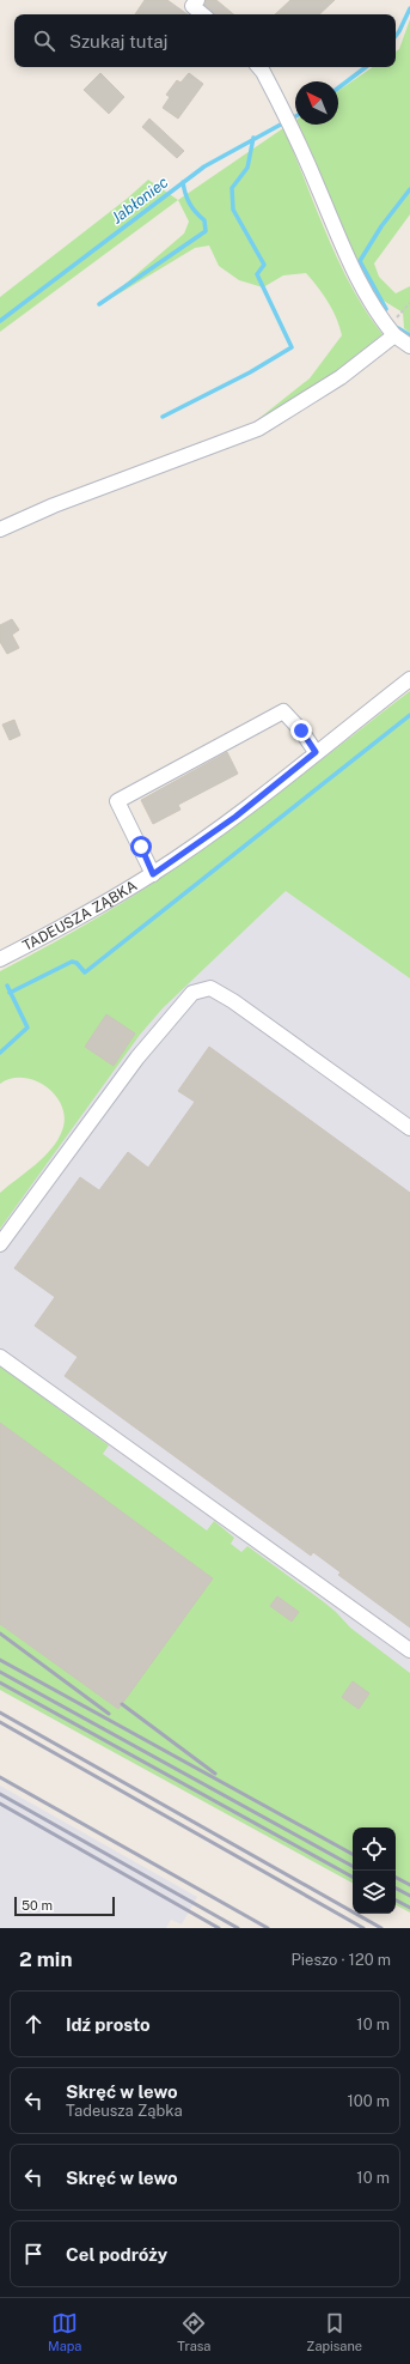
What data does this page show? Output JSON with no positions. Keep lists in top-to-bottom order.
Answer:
{
  "streets": {
    "street": ["TADEUSZA ZĄBKA"]
  },
  "water": ["Jabłoniec"],
  "scale_bar": "50 m",
  "north": "top left",
  "page": {
    "search": "Szukaj tutaj",
    "scale": "50 m",
    "heading": ["2 min", "Pieszo · 120 m"],
    "list": [
      ["Idź prosto", "10 m"],
      ["Skręć w lewo", "Tadeusza Ząbka", "100 m"],
      ["Skręć w lewo", "10 m"],
      "Cel podróży"
    ],
    "nav": ["Mapa", "Trasa", "Zapisane"]
  }
}
